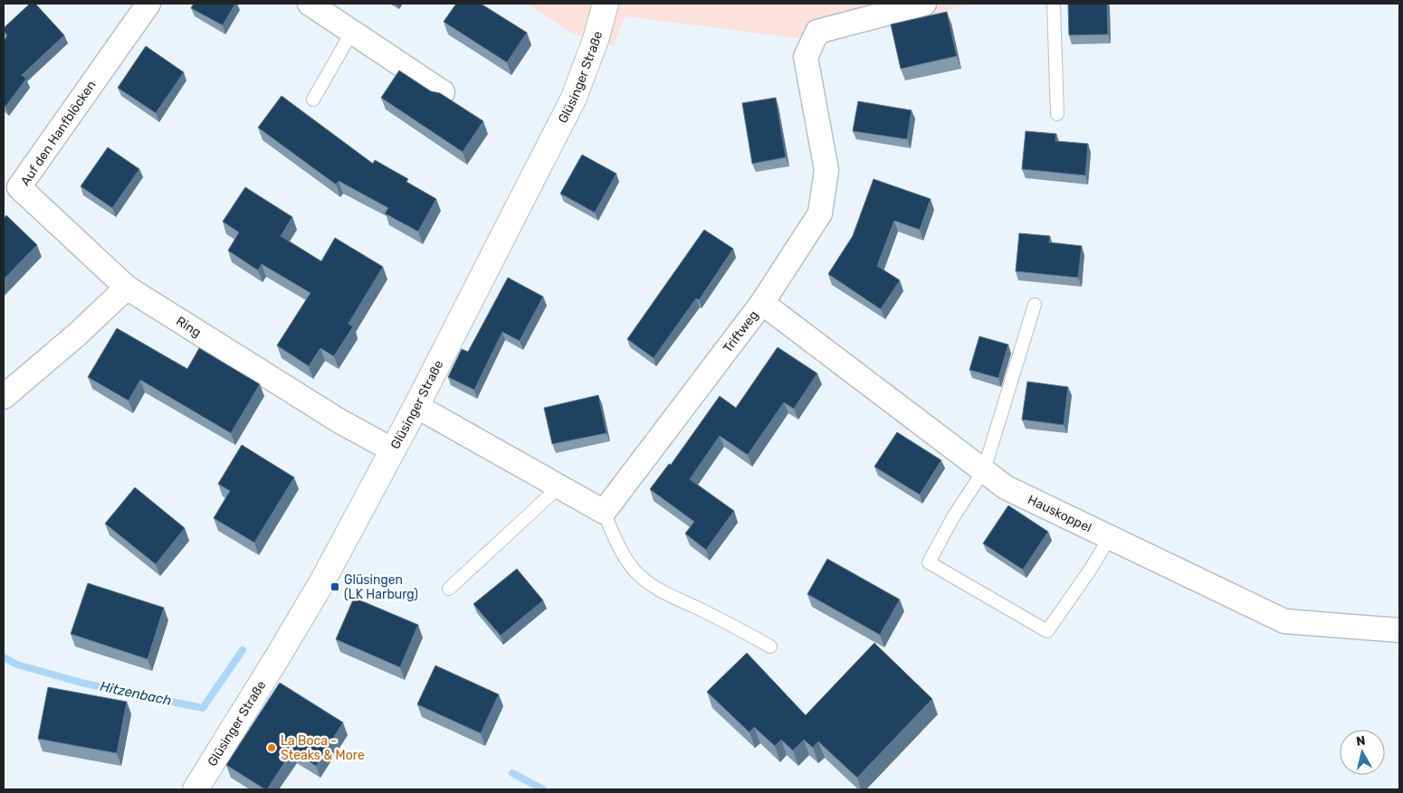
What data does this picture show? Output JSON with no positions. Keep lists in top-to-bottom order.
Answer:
{
  "streets": {
    "street": [
      "Glüsinger Straße",
      "Auf den Hanfblöcken",
      "Ring",
      "Triftweg",
      "Hauskoppel"
    ]
  },
  "crossings": [
    ["Glüsinger Straße", "Ring"],
    ["Auf den Hanfblöcken", "Ring"],
    ["Triftweg", "Hauskoppel"]
  ],
  "water": ["Hitzenbach"],
  "places": {
    "transit": ["Glüsingen (LK Harburg)"],
    "other": ["La Boca - Steaks & More"]
  },
  "north": "top"
}
